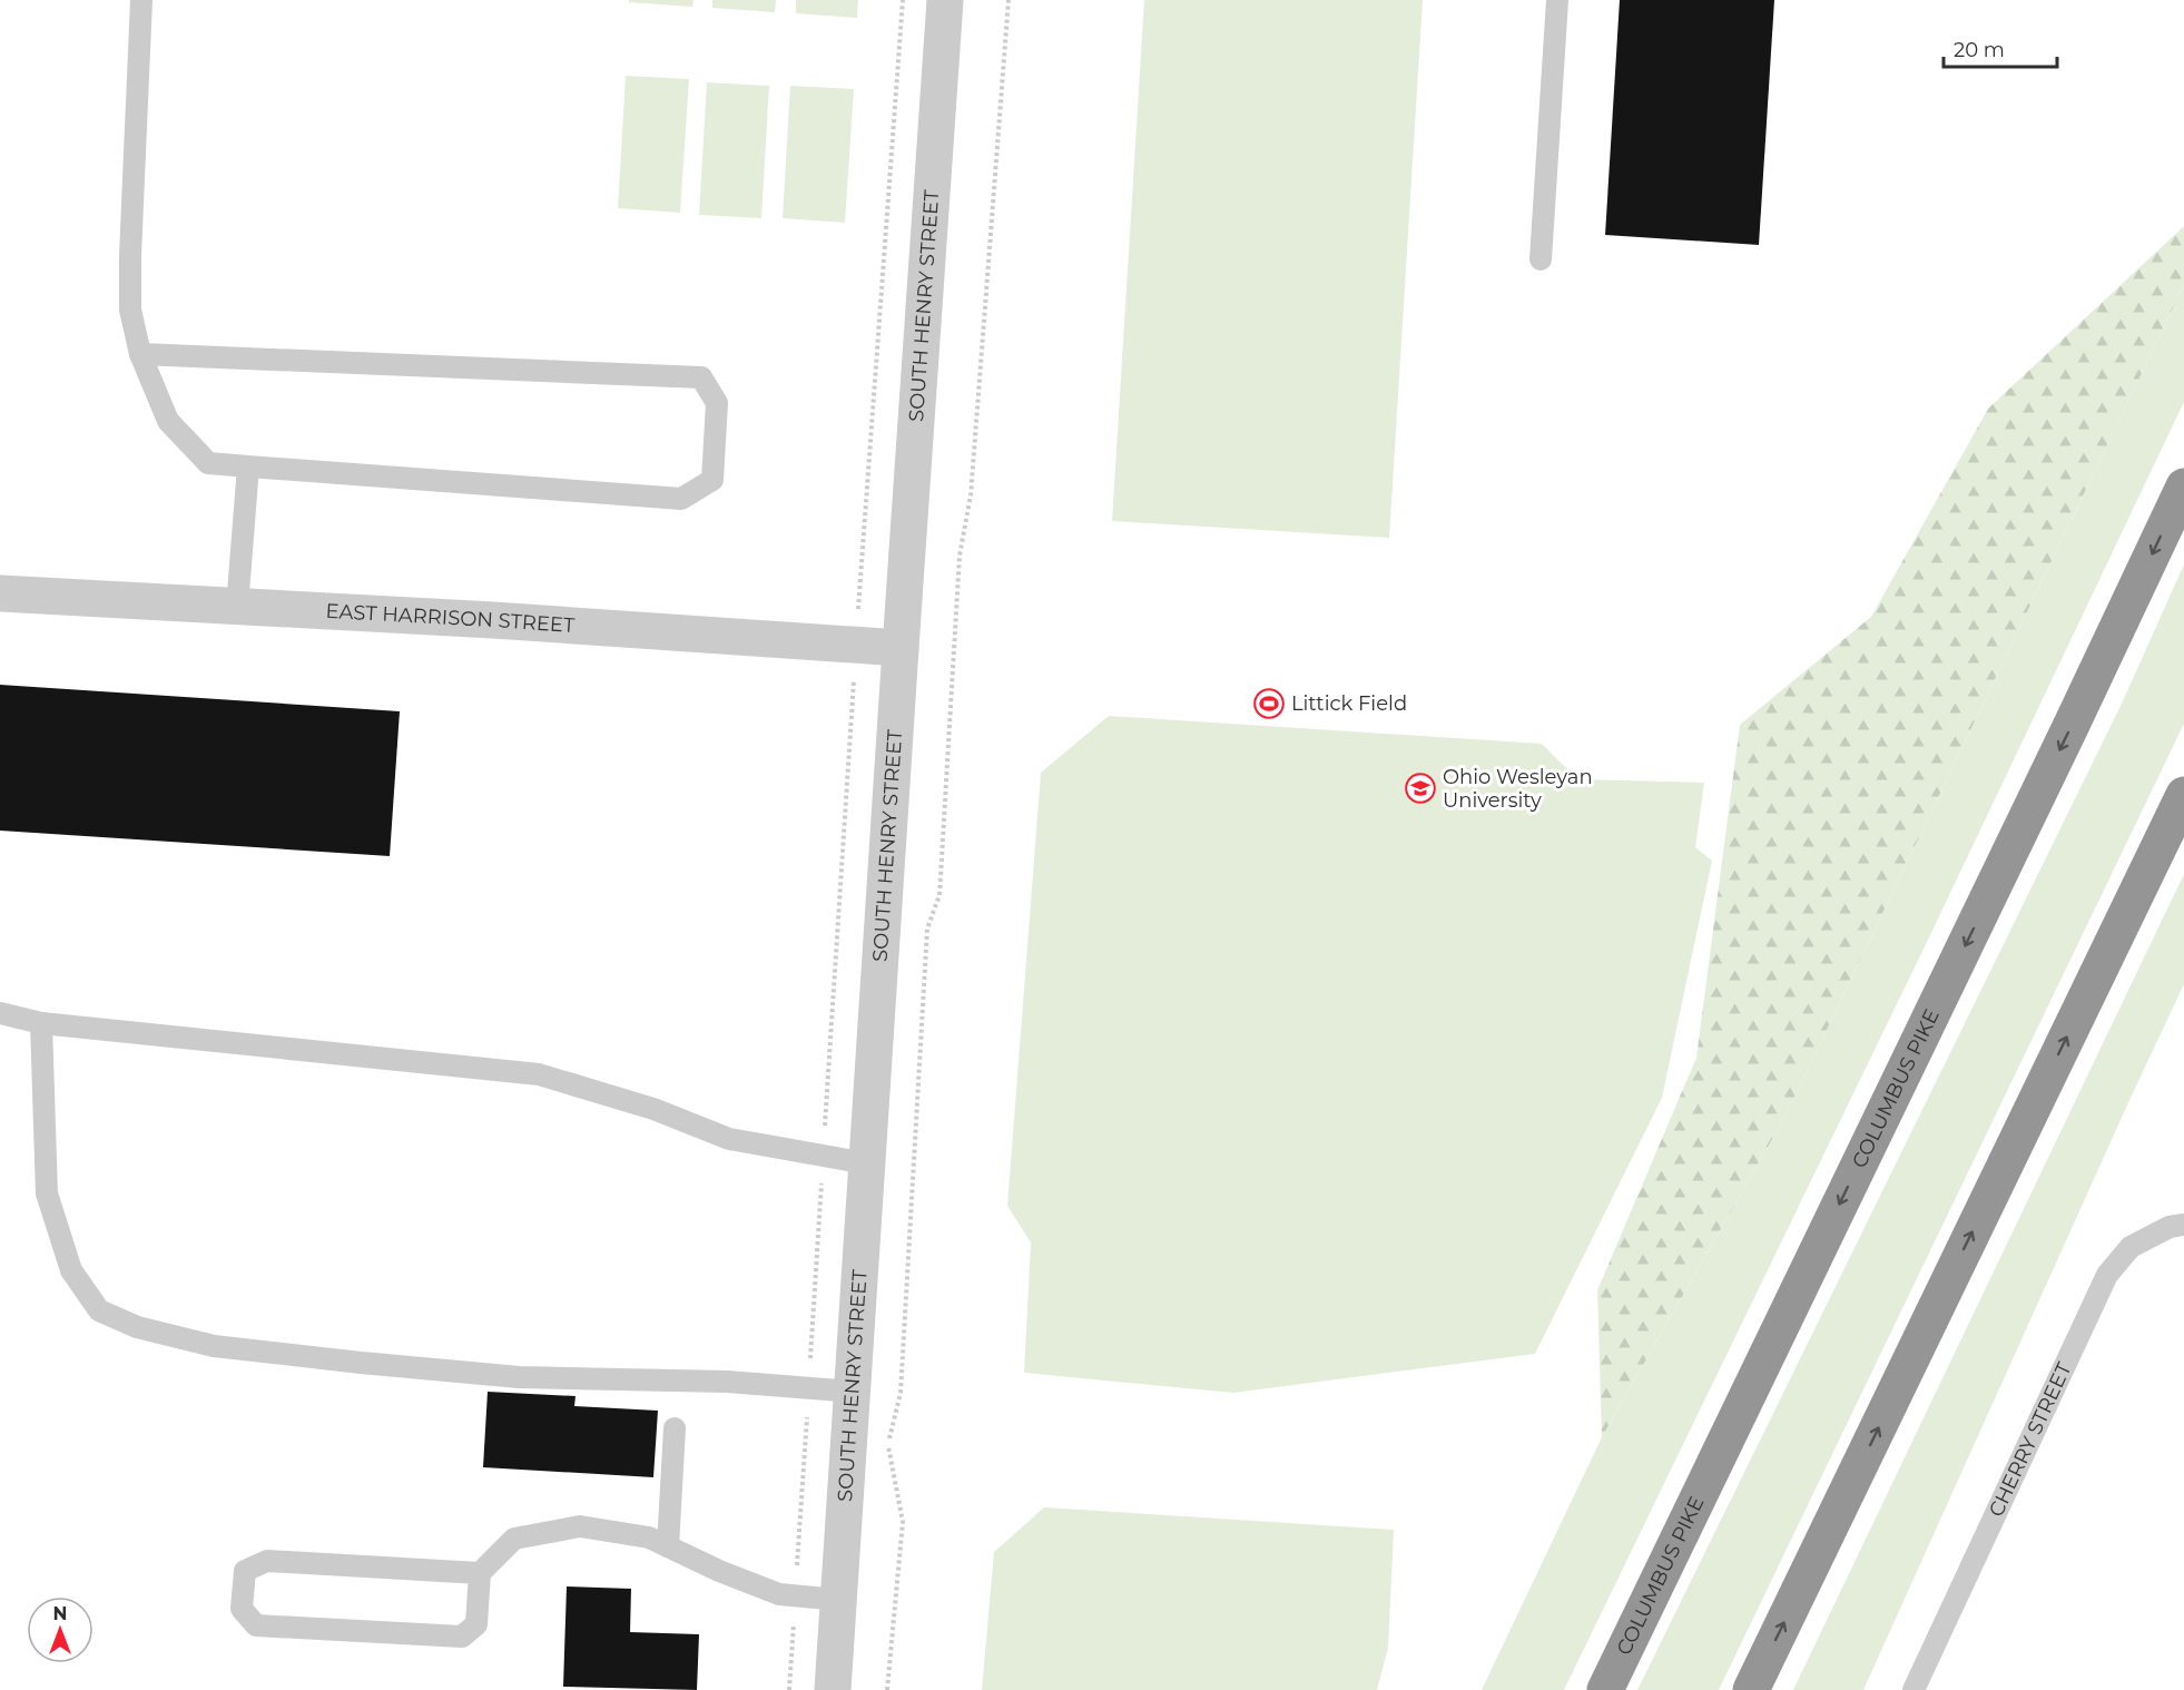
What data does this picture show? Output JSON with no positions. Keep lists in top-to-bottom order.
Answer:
{
  "streets": {
    "highway": ["COLUMBUS PIKE"],
    "street": ["SOUTH HENRY STREET", "EAST HARRISON STREET"],
    "lane": ["CHERRY STREET"]
  },
  "crossings": [
    ["SOUTH HENRY STREET", "EAST HARRISON STREET"]
  ],
  "places": {
    "sports": ["Littick Field"],
    "school or university": ["Ohio Wesleyan University"]
  },
  "scale_bar": "20 m",
  "north": "top"
}
